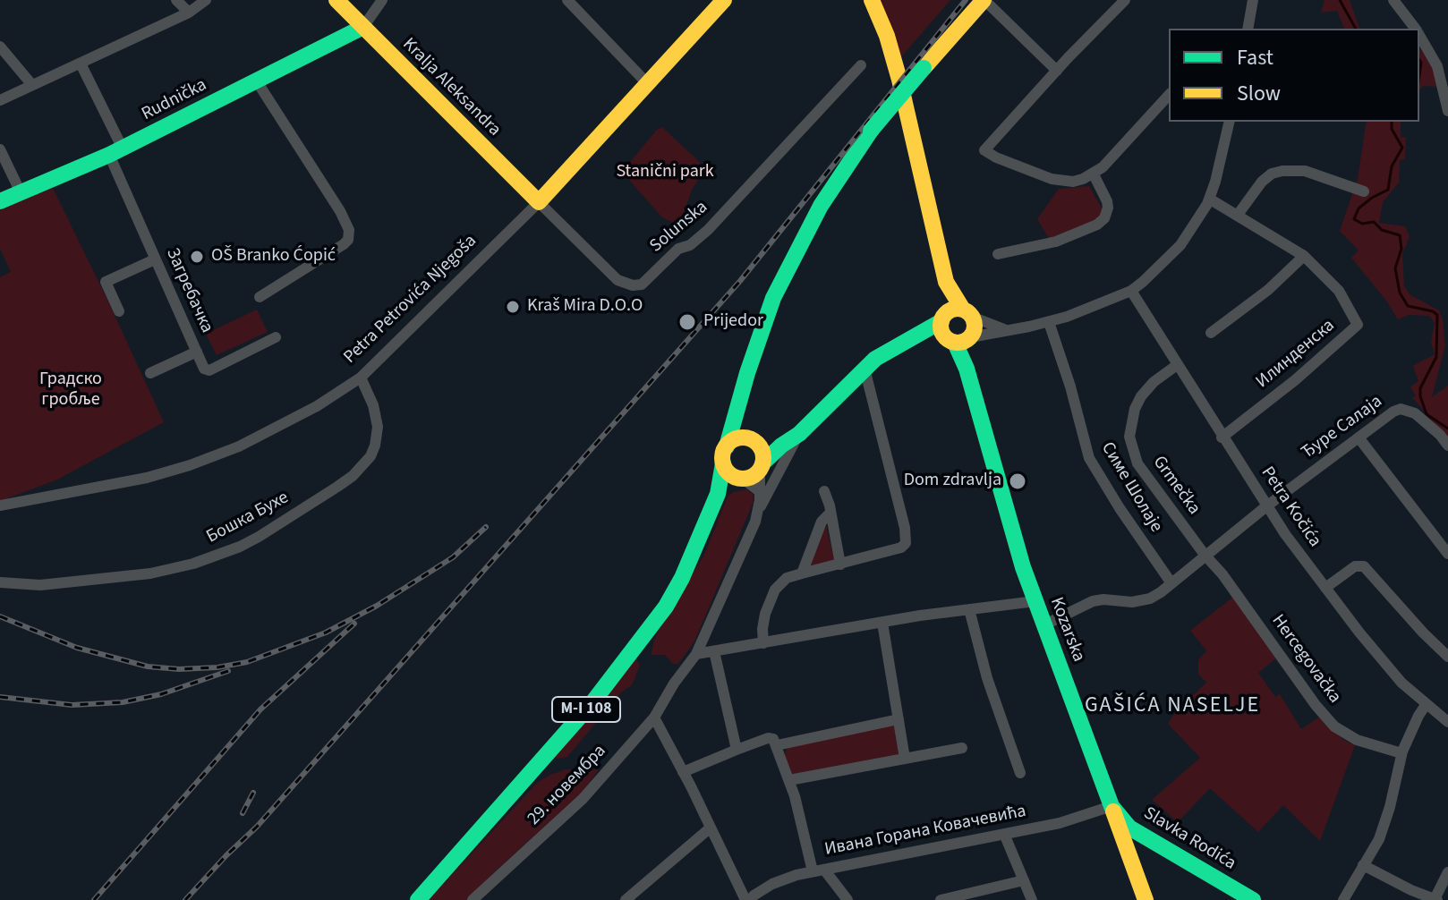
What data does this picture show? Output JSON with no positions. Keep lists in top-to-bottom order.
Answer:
{
  "streets": {
    "main road": [
      "Kralja Aleksandra",
      "Rudnička",
      "Petra Petrovića Njegoša",
      "Kozarska",
      "M-I 108",
      "Slavka Rodića"
    ],
    "street": [
      "Solunska",
      "Загребачка",
      "Илинденска",
      "Ђуре Салаја",
      "Grmečka",
      "Симе Шолаје",
      "Petra Kočića",
      "Бошка Бухе",
      "Hercegovačka",
      "29. новембра",
      "Ивана Горана Ковачевића"
    ]
  },
  "crossings": [
    ["Kralja Aleksandra", "Rudnička"],
    ["Kralja Aleksandra", "Solunska"],
    ["Kralja Aleksandra", "Petra Petrovića Njegoša"],
    ["Rudnička", "Загребачка"],
    ["Solunska", "Petra Petrovića Njegoša"],
    ["Petra Petrovića Njegoša", "Бошка Бухе"],
    ["Илинденска", "Petra Kočića"],
    ["Ђуре Салаја", "Grmečka"],
    ["Ђуре Салаја", "Симе Шолаје"],
    ["Ђуре Салаја", "Petra Kočića"],
    ["Ђуре Салаја", "Kozarska"],
    ["Ђуре Салаја", "Hercegovačka"],
    ["Grmečka", "Petra Kočića"],
    ["Grmečka", "Hercegovačka"],
    ["Kozarska", "Ивана Горана Ковачевића"],
    ["Kozarska", "Slavka Rodića"],
    ["M-I 108", "29. новембра"],
    ["Ивана Горана Ковачевића", "Slavka Rodića"]
  ],
  "districts": ["GAŠIĆA NASELJE"],
  "parks": ["Stanični park", "Градско гробље"],
  "places": [
    "OŠ Branko Ćopić",
    "Kraš Mira D.O.O",
    "Prijedor",
    "Dom zdravlja"
  ],
  "legend": ["Fast", "Slow"]
}
